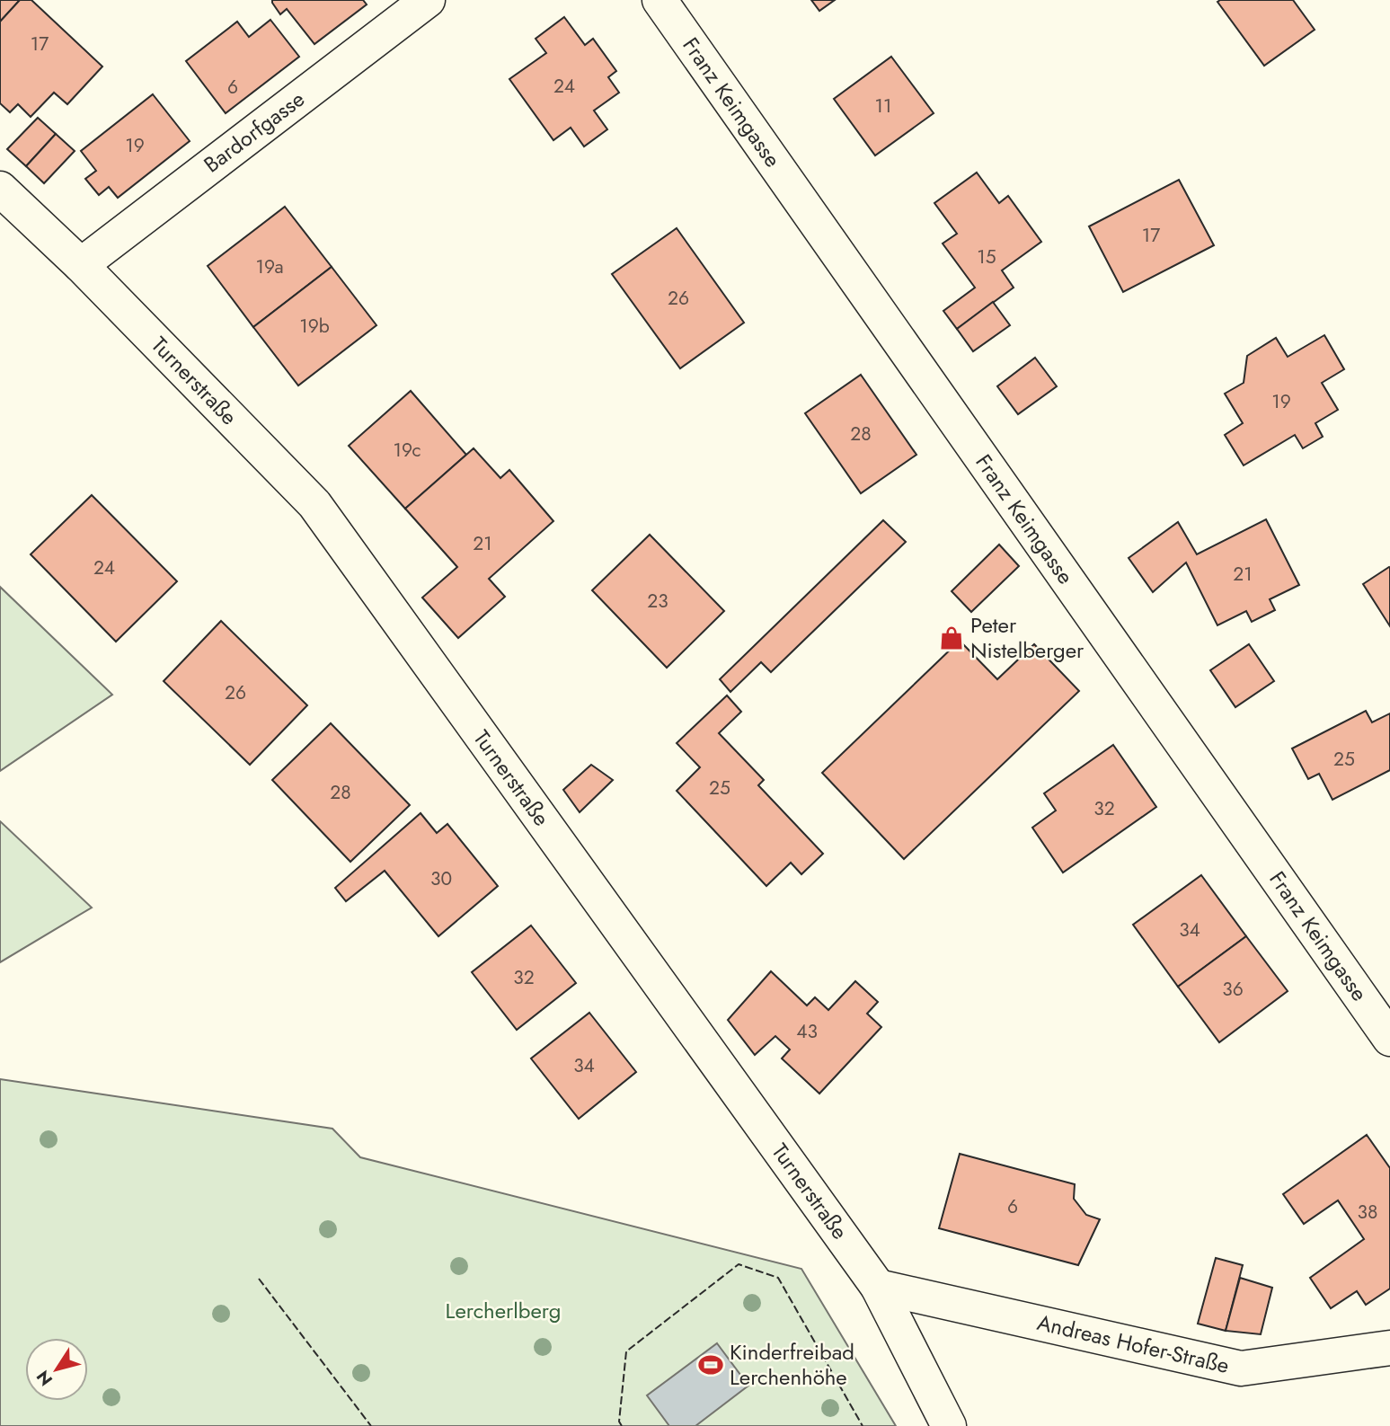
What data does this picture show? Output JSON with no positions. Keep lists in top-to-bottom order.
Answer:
{
  "streets": {
    "street": [
      "Franz Keimgasse",
      "Bardorfgasse",
      "Turnerstraße",
      "Andreas Hofer-Straße"
    ]
  },
  "crossings": [
    ["Bardorfgasse", "Turnerstraße"],
    ["Turnerstraße", "Andreas Hofer-Straße"]
  ],
  "parks": ["Lercherlberg"],
  "places": {
    "shop": ["Peter Nistelberger"],
    "sports": ["Kinderfreibad Lerchenhöhe"]
  },
  "house_numbers": [
    "17",
    "24",
    "6",
    "11",
    "19",
    "17",
    "15",
    "19a",
    "26",
    "19b",
    "19",
    "28",
    "19c",
    "21",
    "24",
    "21",
    "23",
    "26",
    "25",
    "25",
    "28",
    "32",
    "30",
    "34",
    "32",
    "36",
    "43",
    "34",
    "6",
    "38"
  ],
  "north": "bottom left"
}
